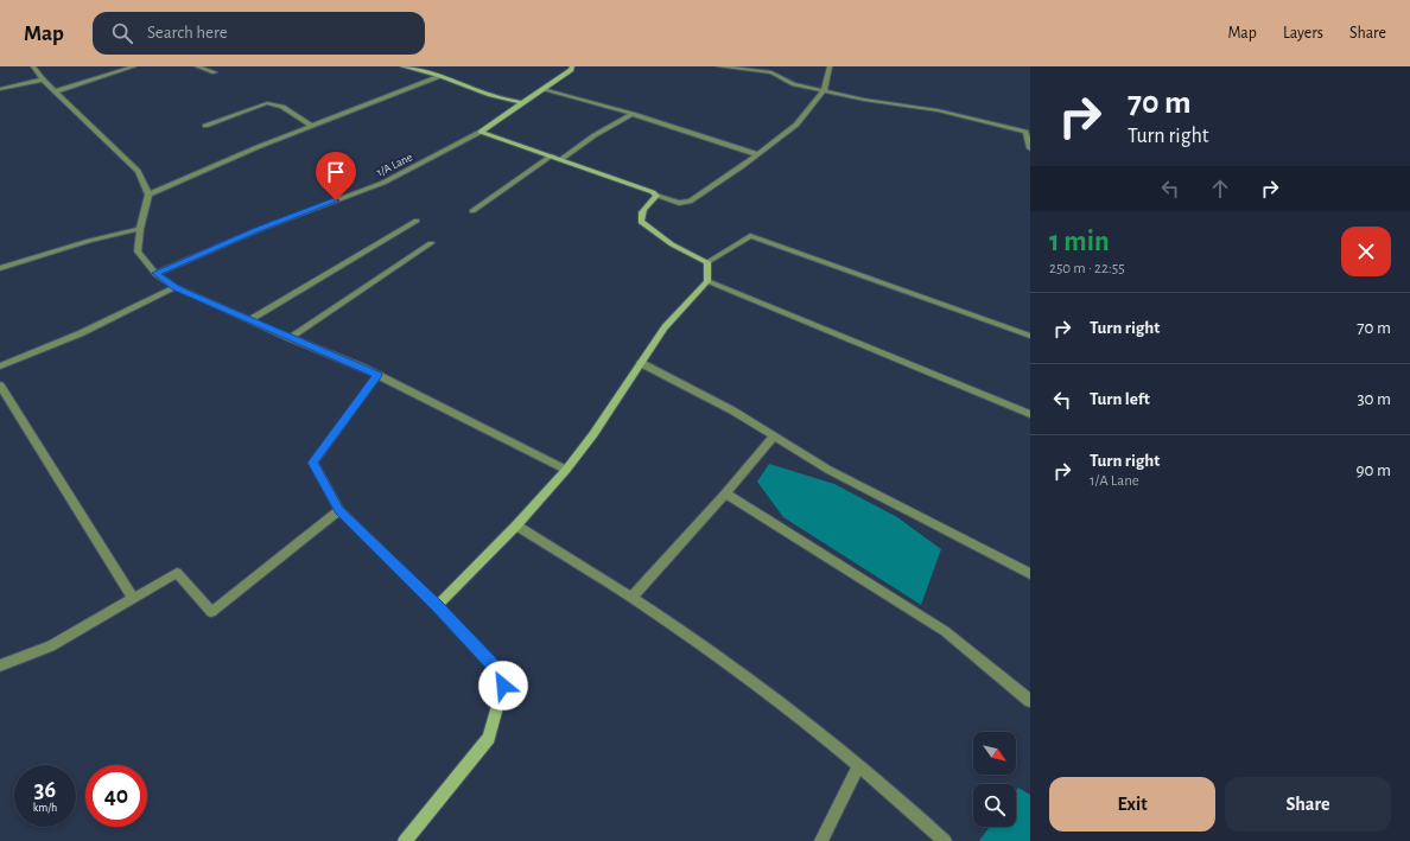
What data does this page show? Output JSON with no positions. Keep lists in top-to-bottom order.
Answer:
{
  "streets": {
    "street": ["1/A Lane"]
  },
  "north": "bottom right",
  "page": {
    "header": "Map",
    "search": "Search here",
    "nav": ["Map", "Layers", "Share"],
    "turn": ["70 m", "Turn right"],
    "heading": ["1 min", "250 m · 22:55"],
    "list": [
      {
        "name": "Turn right",
        "value": "70 m"
      },
      {
        "name": "Turn left",
        "value": "30 m"
      },
      {
        "name": "Turn right",
        "note": "1/A Lane",
        "value": "90 m"
      }
    ],
    "speed": "36 km/h",
    "limit": "40",
    "buttons": ["Exit", "Share"]
  }
}
